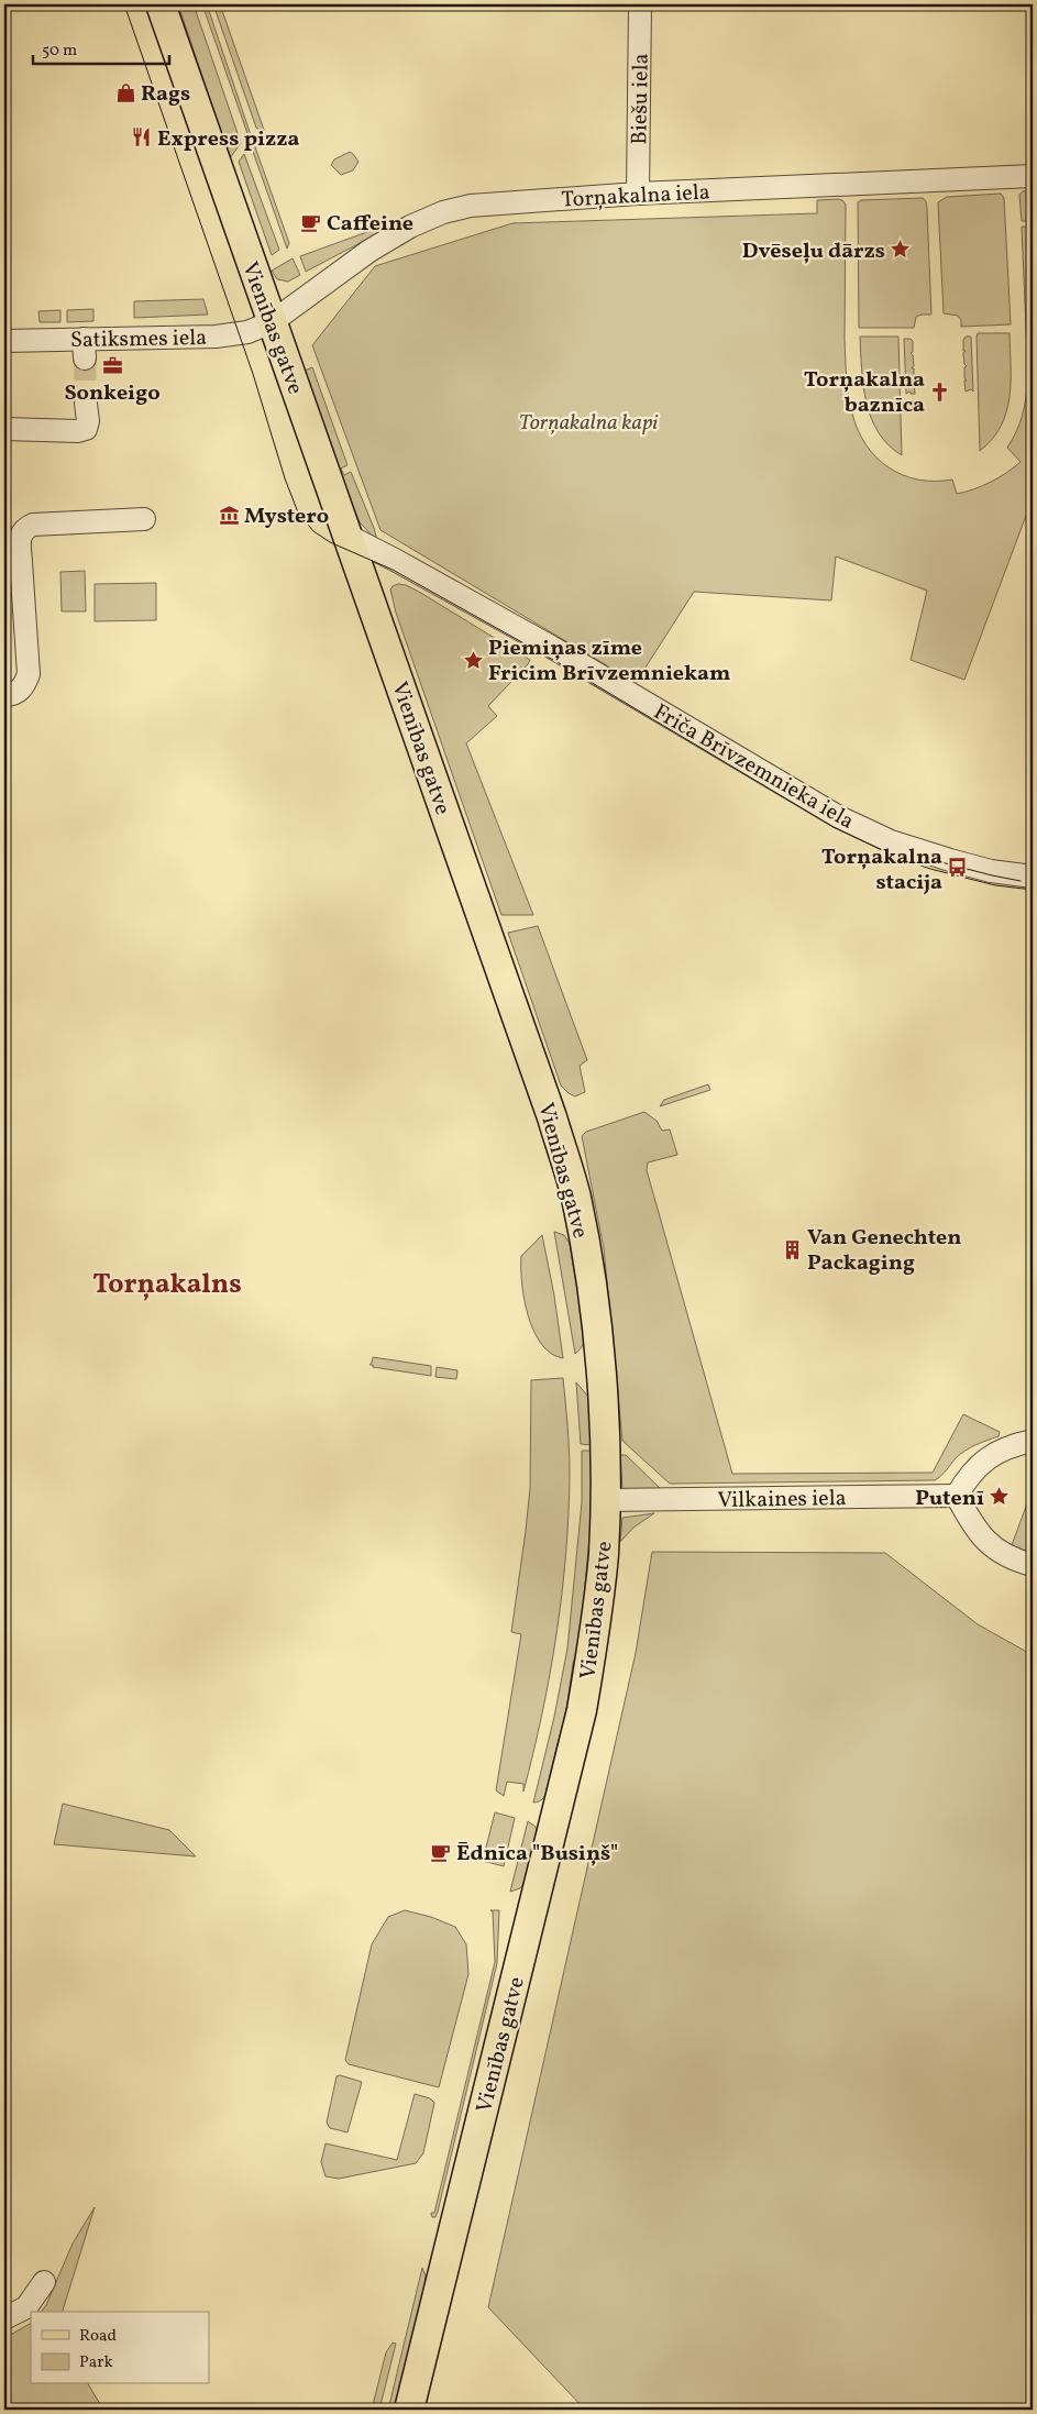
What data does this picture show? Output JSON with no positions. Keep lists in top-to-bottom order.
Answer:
{
  "streets": {
    "main road": ["Vienības gatve"],
    "street": [
      "Biešu iela",
      "Torņakalna iela",
      "Satiksmes iela",
      "Friča Brīvzemnieka iela",
      "Vilkaines iela"
    ]
  },
  "crossings": [
    ["Biešu iela", "Torņakalna iela"],
    ["Torņakalna iela", "Vienības gatve"],
    ["Torņakalna iela", "Satiksmes iela"],
    ["Vienības gatve", "Satiksmes iela"],
    ["Vienības gatve", "Friča Brīvzemnieka iela"],
    ["Vienības gatve", "Vilkaines iela"]
  ],
  "districts": ["Torņakalns"],
  "parks": ["Torņakalna kapi"],
  "places": {
    "shop": ["Rags"],
    "restaurant": ["Express pizza"],
    "cafe": ["Caffeine", "Ēdnīca \"Busiņš\""],
    "place": ["Dvēseļu dārzs", "Piemiņas zīme Fricim Brīvzemniekam", "Putenī"],
    "office": ["Sonkeigo"],
    "church": ["Torņakalna baznīca"],
    "museum": ["Mystero"],
    "bus stop": ["Torņakalna stacija"],
    "building": ["Van Genechten Packaging"]
  },
  "legend": ["Road", "Park"],
  "scale_bar": "50 m"
}
